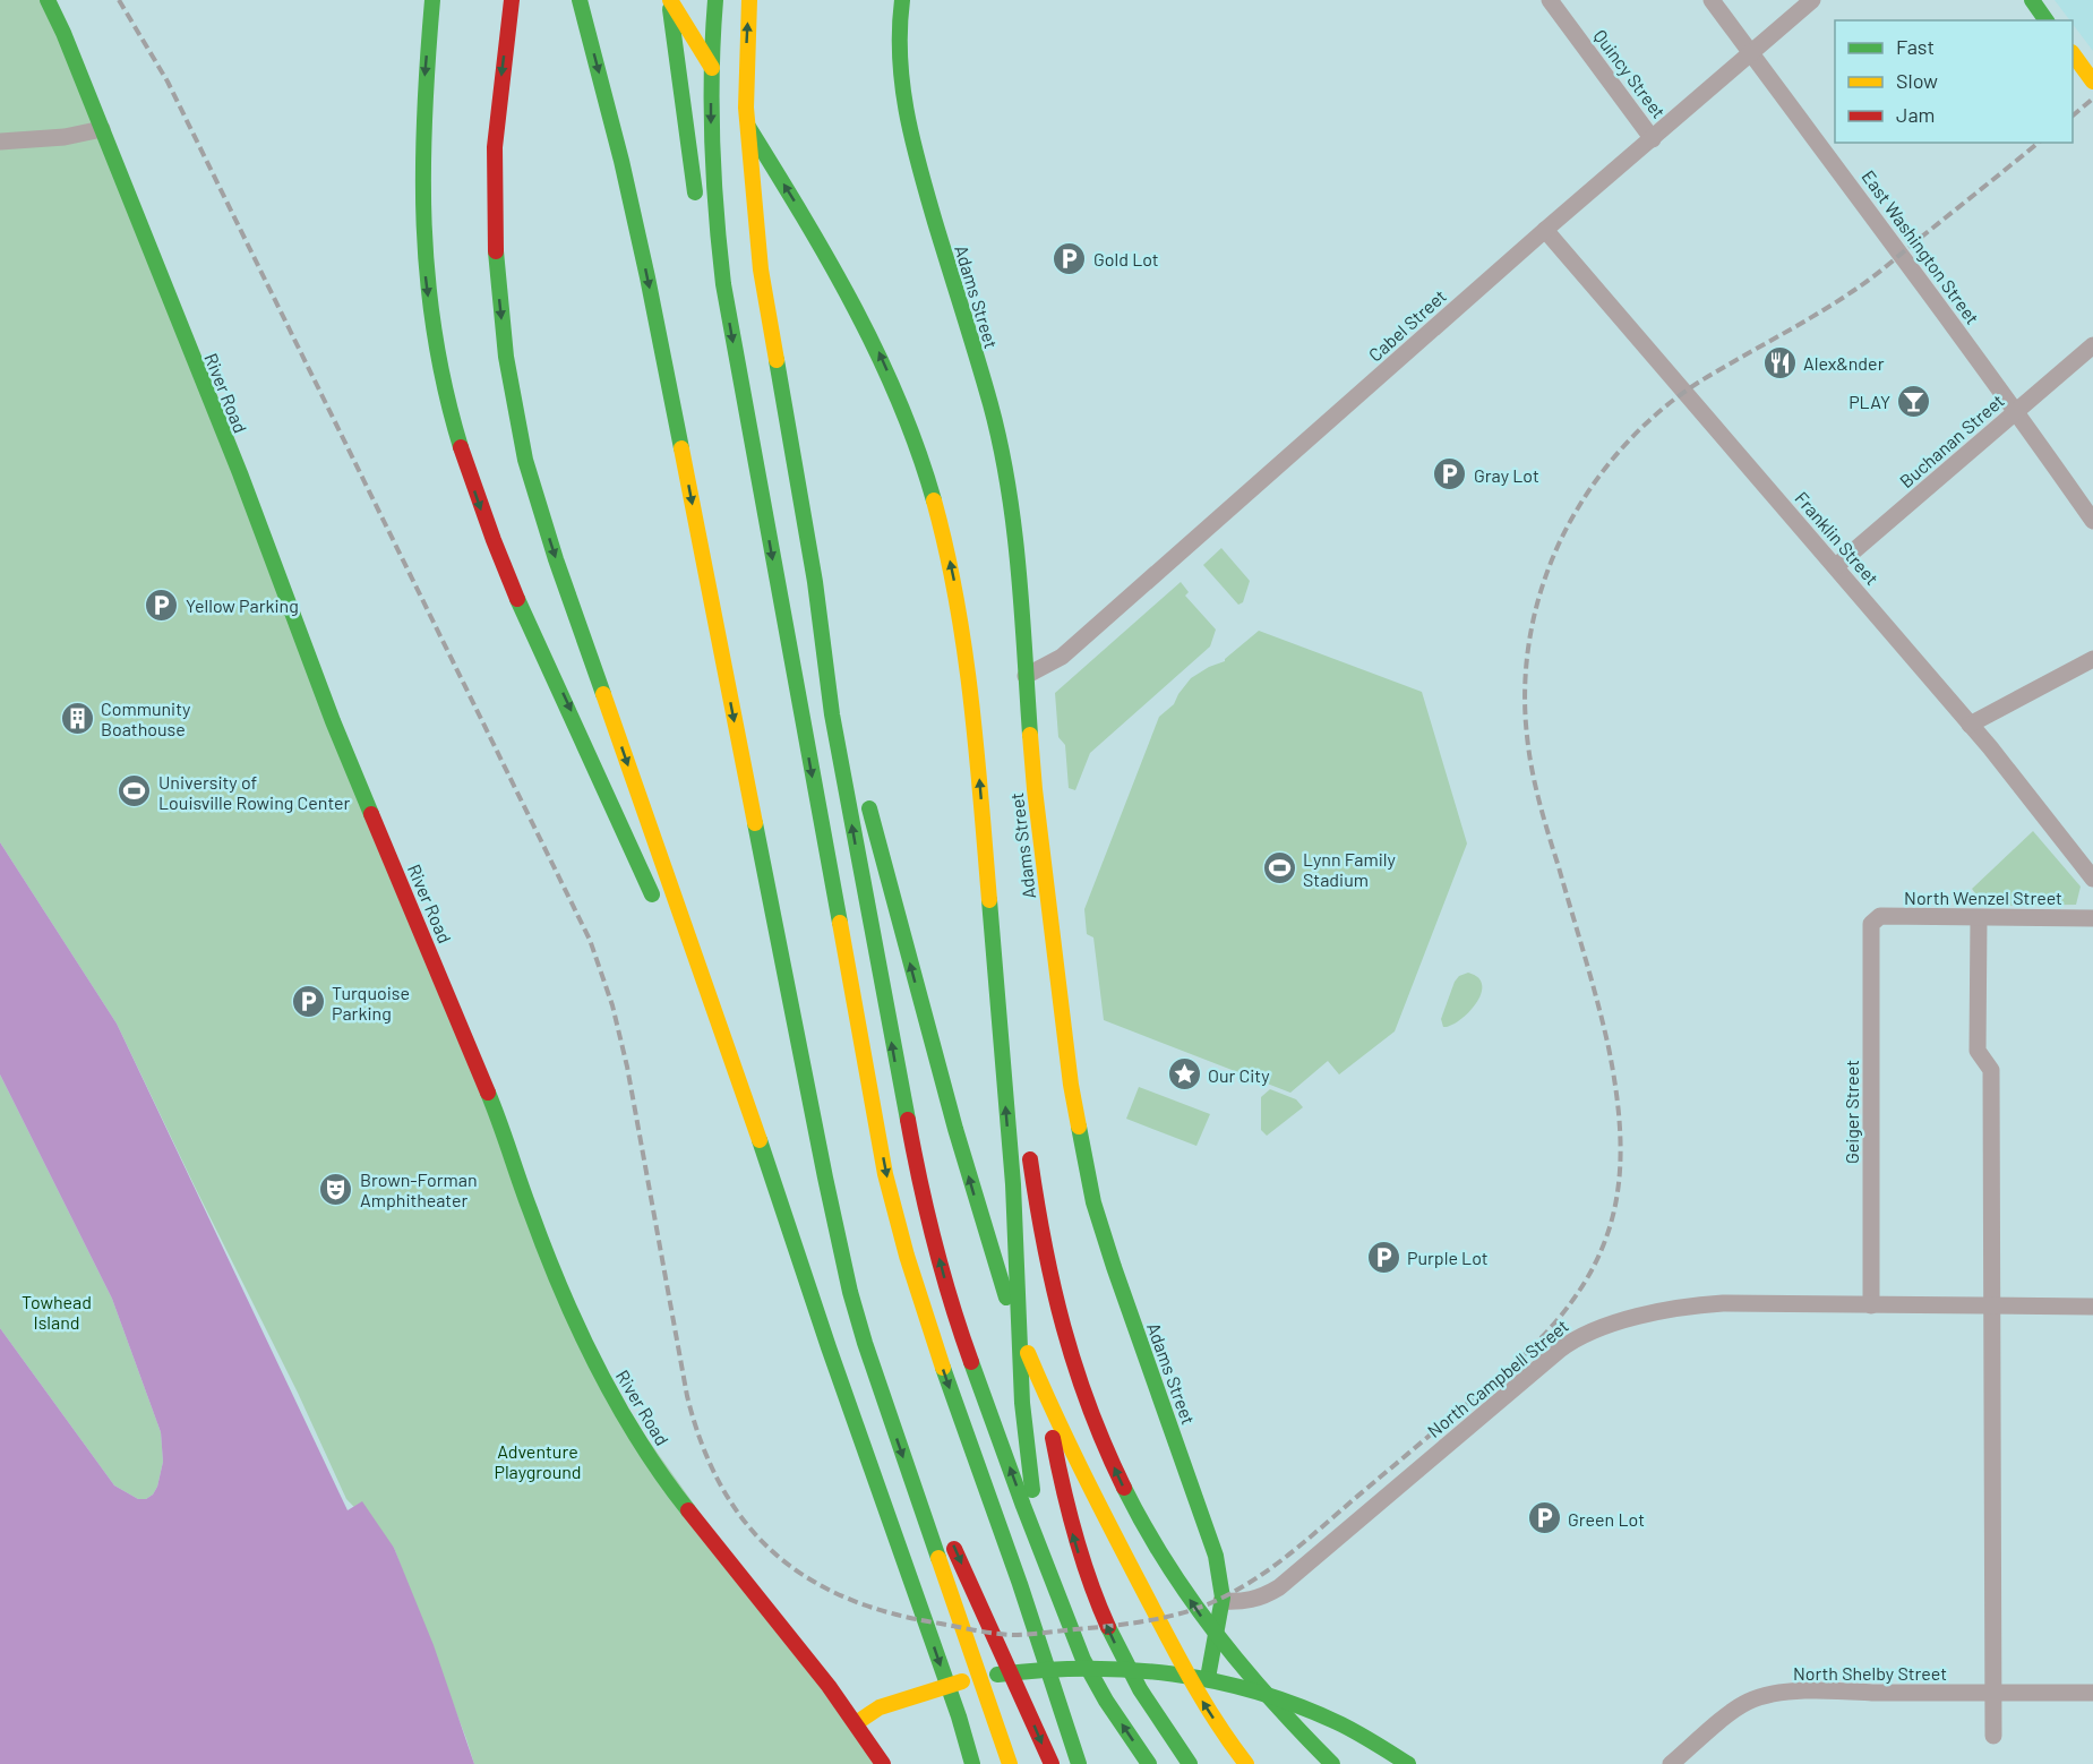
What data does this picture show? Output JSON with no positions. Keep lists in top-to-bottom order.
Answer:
{
  "streets": {
    "main road": ["Adams Street", "River Road"],
    "street": [
      "Quincy Street",
      "East Washington Street",
      "Cabel Street",
      "Buchanan Street",
      "Franklin Street",
      "North Wenzel Street",
      "Geiger Street",
      "North Campbell Street",
      "North Shelby Street"
    ]
  },
  "crossings": [
    ["Quincy Street", "Cabel Street"],
    ["East Washington Street", "Cabel Street"],
    ["East Washington Street", "Buchanan Street"],
    ["Adams Street", "Cabel Street"],
    ["Adams Street", "North Campbell Street"],
    ["Cabel Street", "Franklin Street"],
    ["Buchanan Street", "Franklin Street"],
    ["North Wenzel Street", "Geiger Street"],
    ["Geiger Street", "North Campbell Street"]
  ],
  "parks": ["Towhead Island", "Adventure Playground"],
  "places": {
    "parking": [
      "Gold Lot",
      "Gray Lot",
      "Yellow Parking",
      "Turquoise Parking",
      "Purple Lot",
      "Green Lot"
    ],
    "restaurant": ["Alex&nder"],
    "bar": ["PLAY"],
    "building": ["Community Boathouse"],
    "sports": ["University of Louisville Rowing Center", "Lynn Family Stadium"],
    "place": ["Our City"],
    "theatre": ["Brown-Forman Amphitheater"]
  },
  "legend": ["Fast", "Slow", "Jam"]
}
